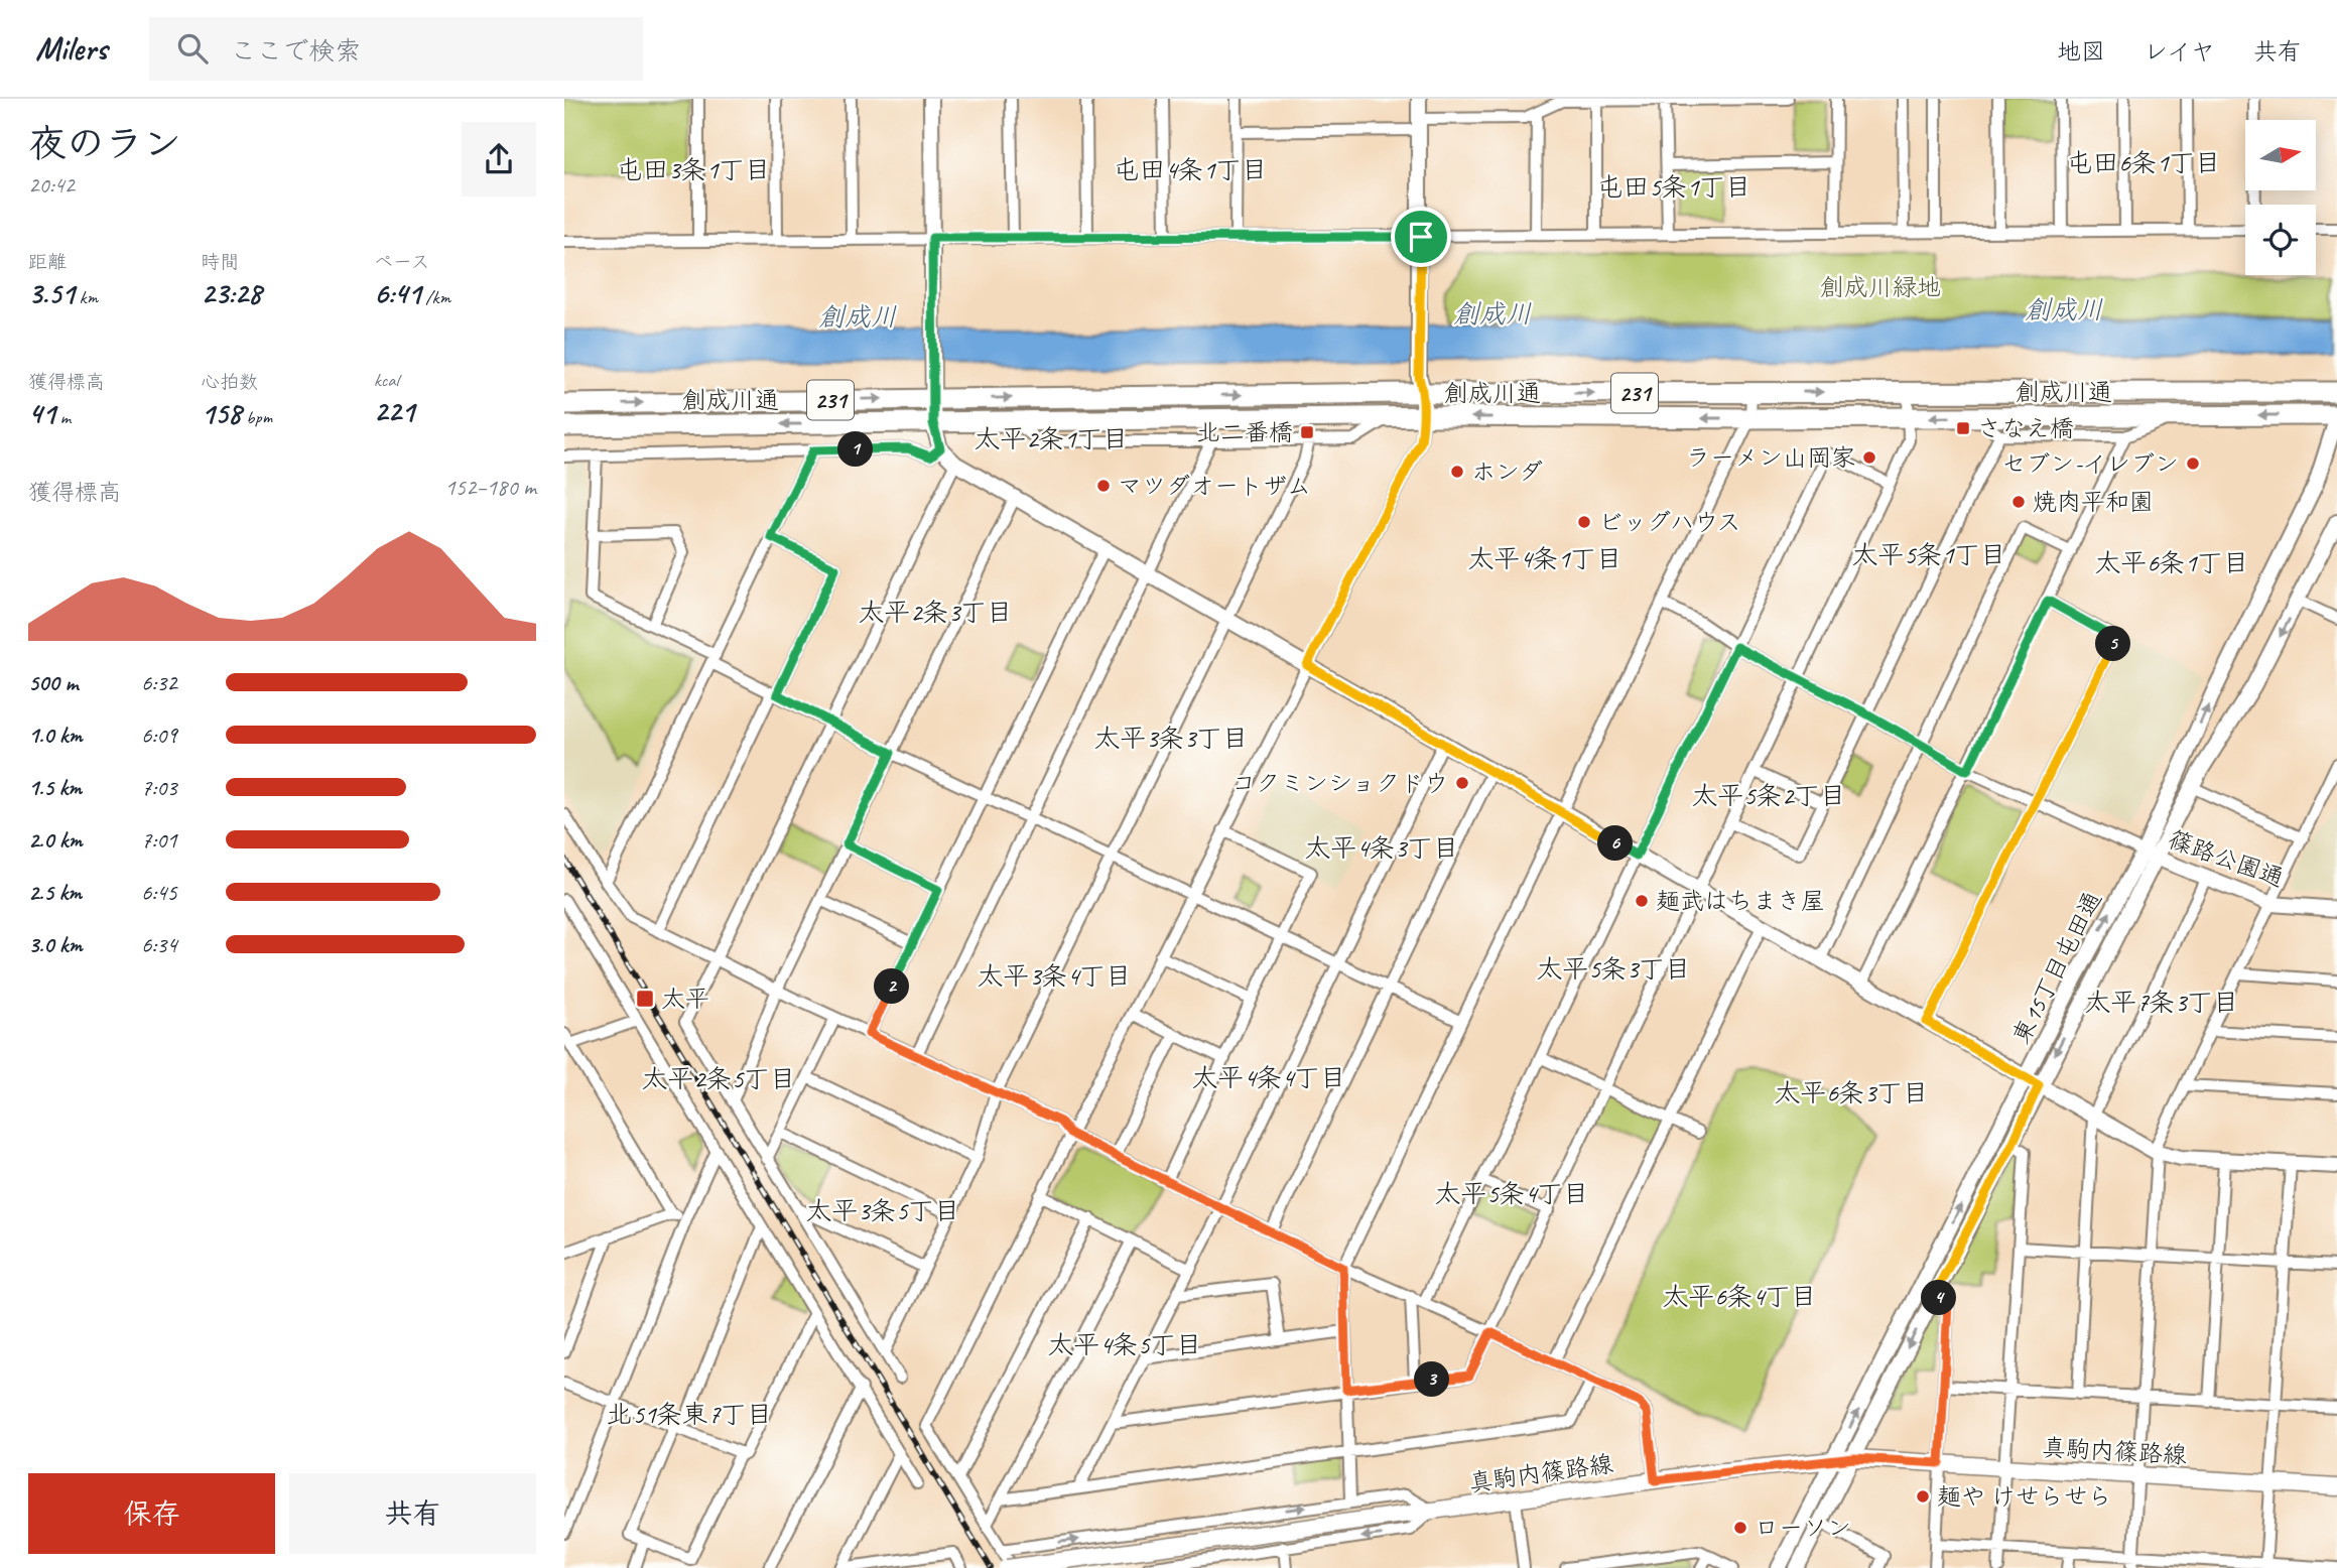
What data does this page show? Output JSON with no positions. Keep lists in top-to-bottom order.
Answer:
{
  "streets": {
    "highway": ["創成川通", "231"],
    "main road": ["真駒内篠路線"],
    "street": ["篠路公園通", "東15丁目屯田通"]
  },
  "crossings": [
    ["創成川通", "東15丁目屯田通"],
    ["篠路公園通", "東15丁目屯田通"],
    ["東15丁目屯田通", "真駒内篠路線"]
  ],
  "districts": [
    "屯田6条1丁目",
    "屯田3条1丁目",
    "屯田4条1丁目",
    "屯田5条1丁目",
    "太平2条1丁目",
    "太平5条1丁目",
    "太平4条1丁目",
    "太平6条1丁目",
    "太平2条3丁目",
    "太平3条3丁目",
    "太平5条2丁目",
    "太平4条3丁目",
    "太平5条3丁目",
    "太平3条4丁目",
    "太平7条3丁目",
    "太平4条4丁目",
    "太平2条5丁目",
    "太平6条3丁目",
    "太平5条4丁目",
    "太平3条5丁目",
    "太平6条4丁目",
    "太平4条5丁目",
    "北51条東7丁目"
  ],
  "water": ["創成川"],
  "parks": ["創成川緑地"],
  "places": {
    "transit": ["さなえ橋", "北二番橋", "太平"],
    "other": [
      "ラーメン山岡家",
      "セブン-イレブン",
      "ホンダ",
      "マツダオートザム",
      "焼肉平和園",
      "ビッグハウス",
      "コクミンショクドウ",
      "麺武はちまき屋",
      "麺や けせらせら",
      "ローソン"
    ]
  },
  "north": "right",
  "page": {
    "header": "Milers",
    "search": "ここで検索",
    "nav": ["地図", "レイヤ", "共有"],
    "heading": ["夜のラン", "20:42"],
    "stats": [
      ["距離", "3.51 km"],
      ["時間", "23:28"],
      ["ペース", "6:41 /km"],
      ["獲得標高", "41 m"],
      ["心拍数", "158 bpm"],
      ["kcal", "221"]
    ],
    "pins": [
      "1",
      "5",
      "6",
      "2",
      "4",
      "3"
    ],
    "chart": ["獲得標高", "152–180 m"],
    "list": [
      {
        "name": "500 m",
        "note": "6:32"
      },
      {
        "name": "1.0 km",
        "note": "6:09"
      },
      {
        "name": "1.5 km",
        "note": "7:03"
      },
      {
        "name": "2.0 km",
        "note": "7:01"
      },
      {
        "name": "2.5 km",
        "note": "6:45"
      },
      {
        "name": "3.0 km",
        "note": "6:34"
      }
    ],
    "buttons": ["保存", "共有"]
  }
}
